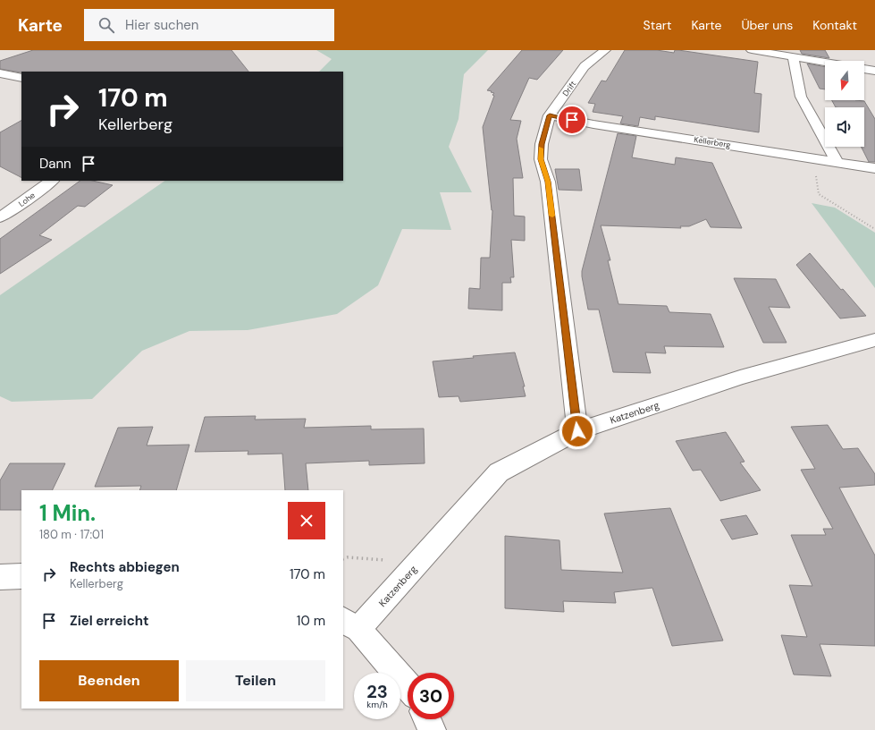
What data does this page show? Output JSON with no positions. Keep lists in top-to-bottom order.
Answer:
{
  "streets": {
    "street": [
      "Drift",
      "Kellerberg",
      "Lohe",
      "Katzenberg"
    ]
  },
  "crossings": [
    ["Drift", "Kellerberg"],
    ["Drift", "Katzenberg"]
  ],
  "north": "bottom",
  "page": {
    "header": "Karte",
    "search": "Hier suchen",
    "nav": [
      "Start",
      "Karte",
      "Über uns",
      "Kontakt"
    ],
    "turn": ["170 m", "Kellerberg"],
    "then": "Dann",
    "heading": ["1 Min.", "180 m · 17:01"],
    "list": [
      {
        "name": "Rechts abbiegen",
        "note": "Kellerberg",
        "value": "170 m"
      },
      {
        "name": "Ziel erreicht",
        "value": "10 m"
      }
    ],
    "buttons": ["Beenden", "Teilen"],
    "speed": "23 km/h",
    "limit": "30"
  }
}
